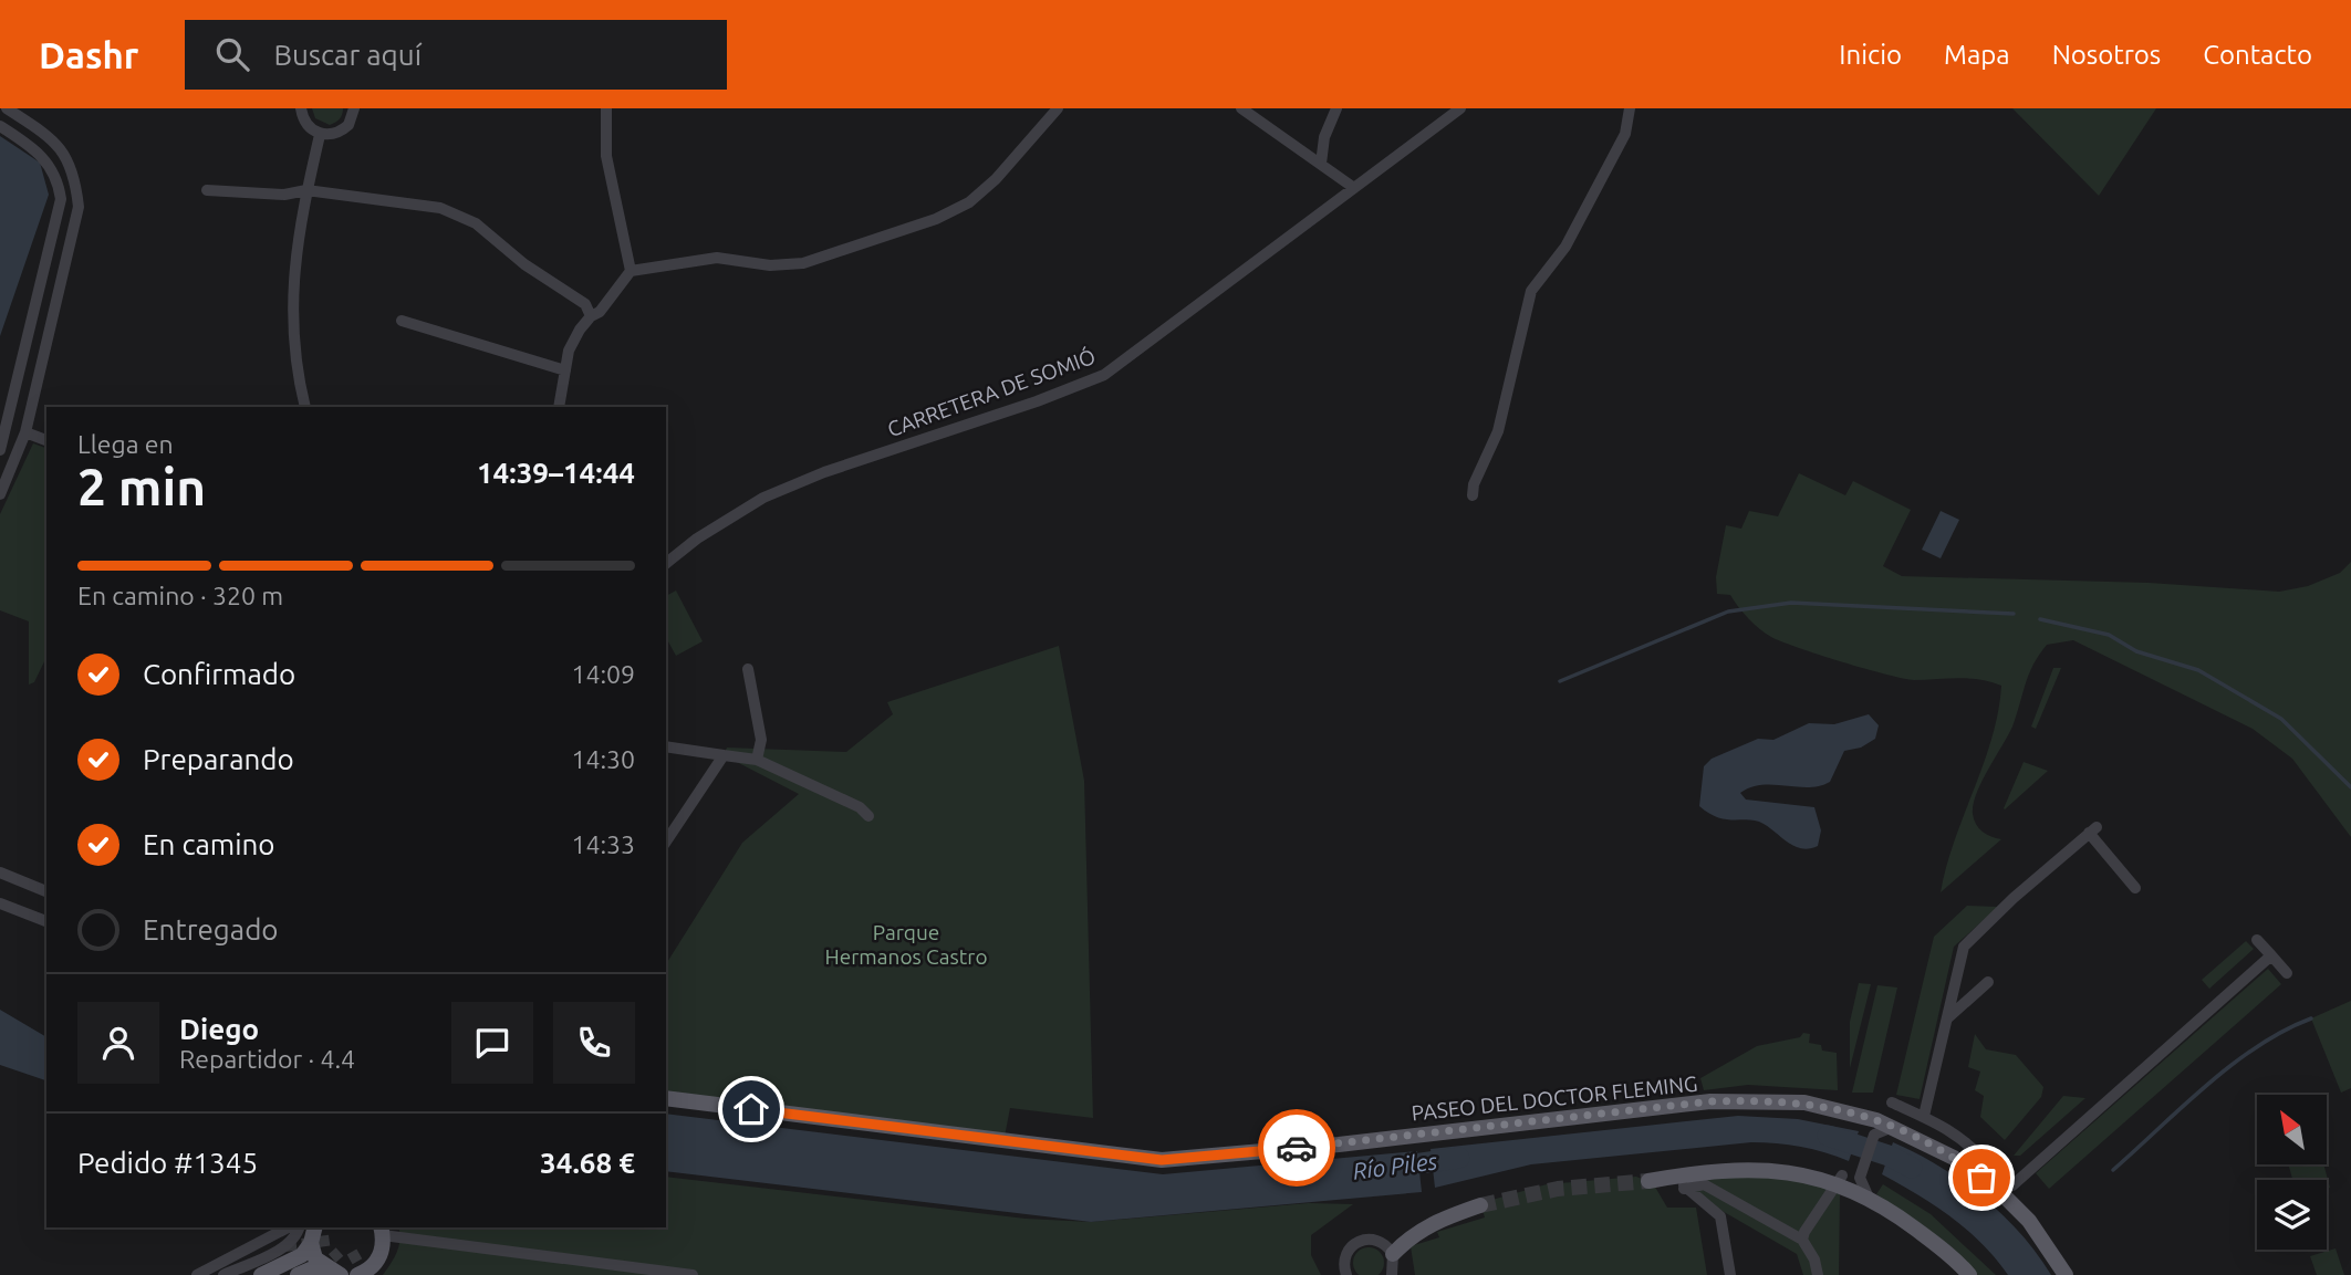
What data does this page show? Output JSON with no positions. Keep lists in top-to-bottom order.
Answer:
{
  "streets": {
    "main road": ["PASEO DEL DOCTOR FLEMING"],
    "street": ["CARRETERA DE SOMIÓ"]
  },
  "water": ["Río Piles"],
  "parks": ["Parque Hermanos Castro"],
  "north": "top left",
  "page": {
    "header": "Dashr",
    "search": "Buscar aquí",
    "nav": [
      "Inicio",
      "Mapa",
      "Nosotros",
      "Contacto"
    ],
    "heading": ["2 min", "Llega en", "14:39–14:44"],
    "panel": [
      "Diego",
      "Repartidor · 4.4",
      "Pedido #1345",
      "34.68 €"
    ],
    "bar": "En camino · 320 m",
    "list": [
      ["Confirmado", "14:09"],
      ["Preparando", "14:30"],
      ["En camino", "14:33"],
      "Entregado"
    ]
  }
}
